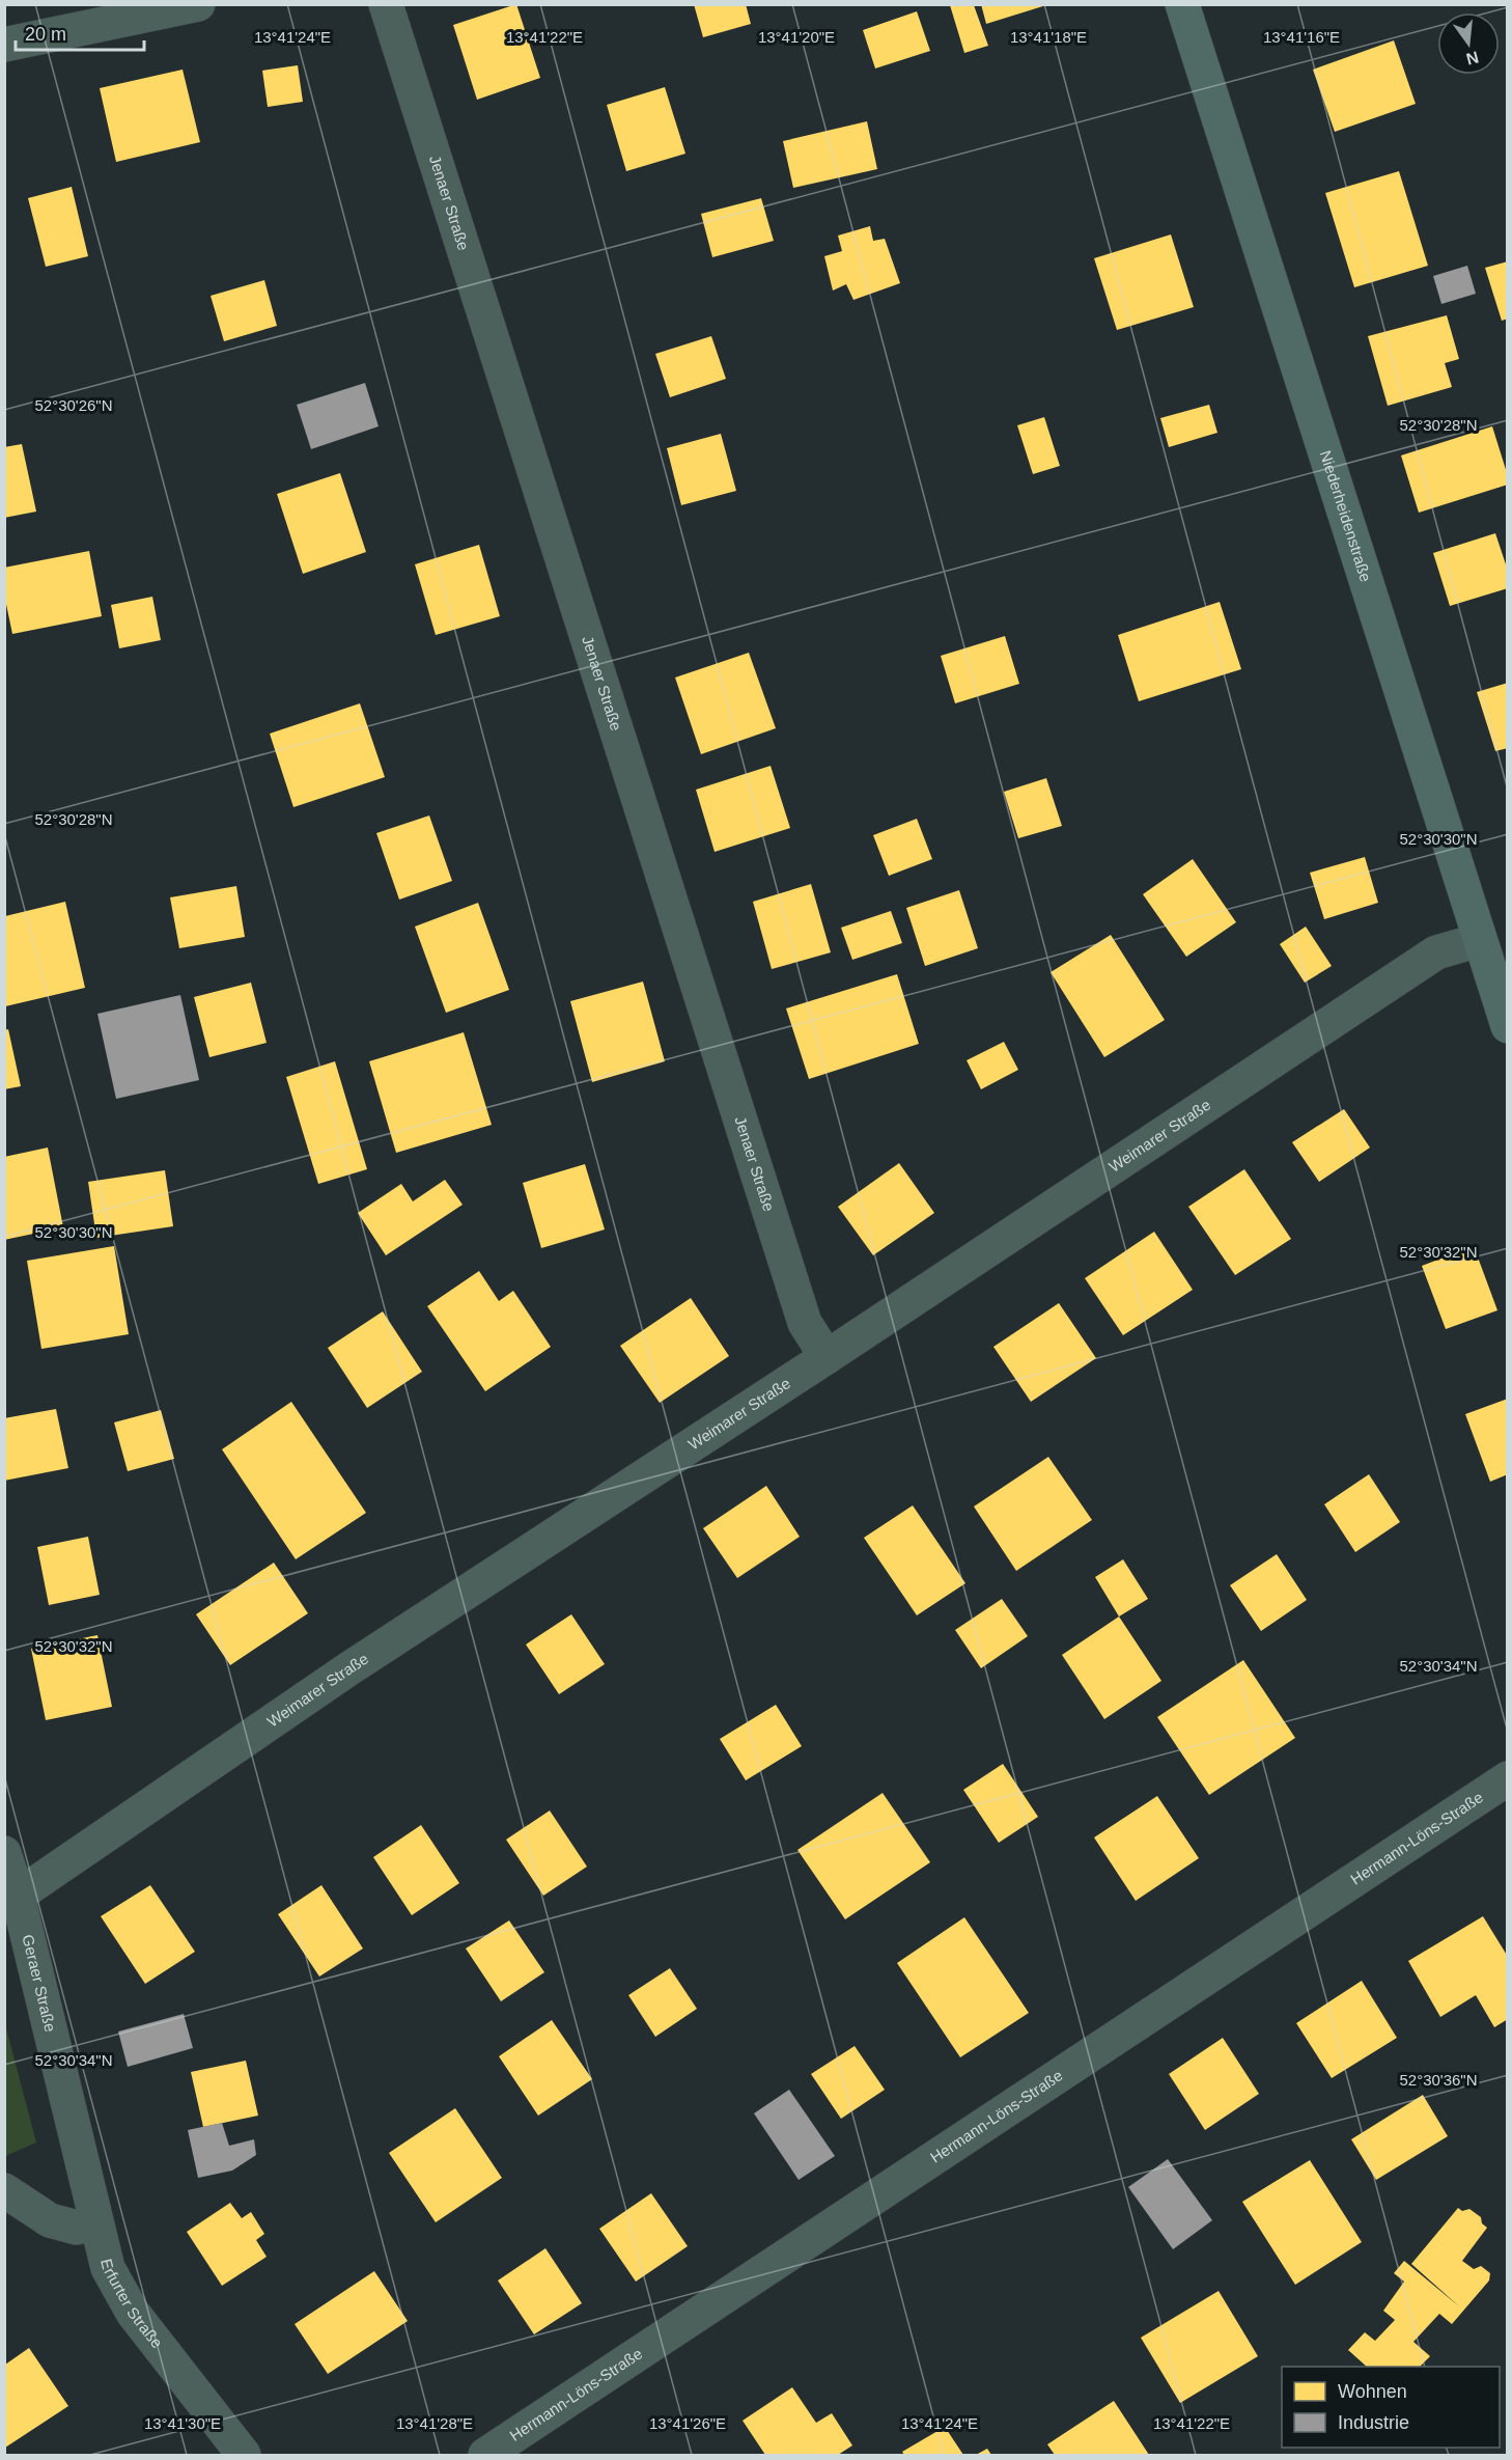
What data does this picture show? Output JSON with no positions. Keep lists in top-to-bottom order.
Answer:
{
  "streets": {
    "street": [
      "Jenaer Straße",
      "Niederheidenstraße",
      "Weimarer Straße",
      "Hermann-Löns-Straße",
      "Geraer Straße",
      "Erfurter Straße"
    ]
  },
  "crossings": [
    ["Jenaer Straße", "Weimarer Straße"],
    ["Niederheidenstraße", "Weimarer Straße"],
    ["Weimarer Straße", "Geraer Straße"],
    ["Geraer Straße", "Erfurter Straße"]
  ],
  "legend": ["Wohnen", "Industrie"],
  "scale_bar": "20 m",
  "north": "bottom",
  "coordinates": [
    "13°41'24\"E",
    "13°41'22\"E",
    "13°41'20\"E",
    "13°41'18\"E",
    "13°41'16\"E",
    "52°30'26\"N",
    "52°30'28\"N",
    "52°30'30\"N",
    "52°30'32\"N",
    "52°30'34\"N",
    "52°30'36\"N",
    "13°41'30\"E",
    "13°41'28\"E",
    "13°41'26\"E"
  ]
}
